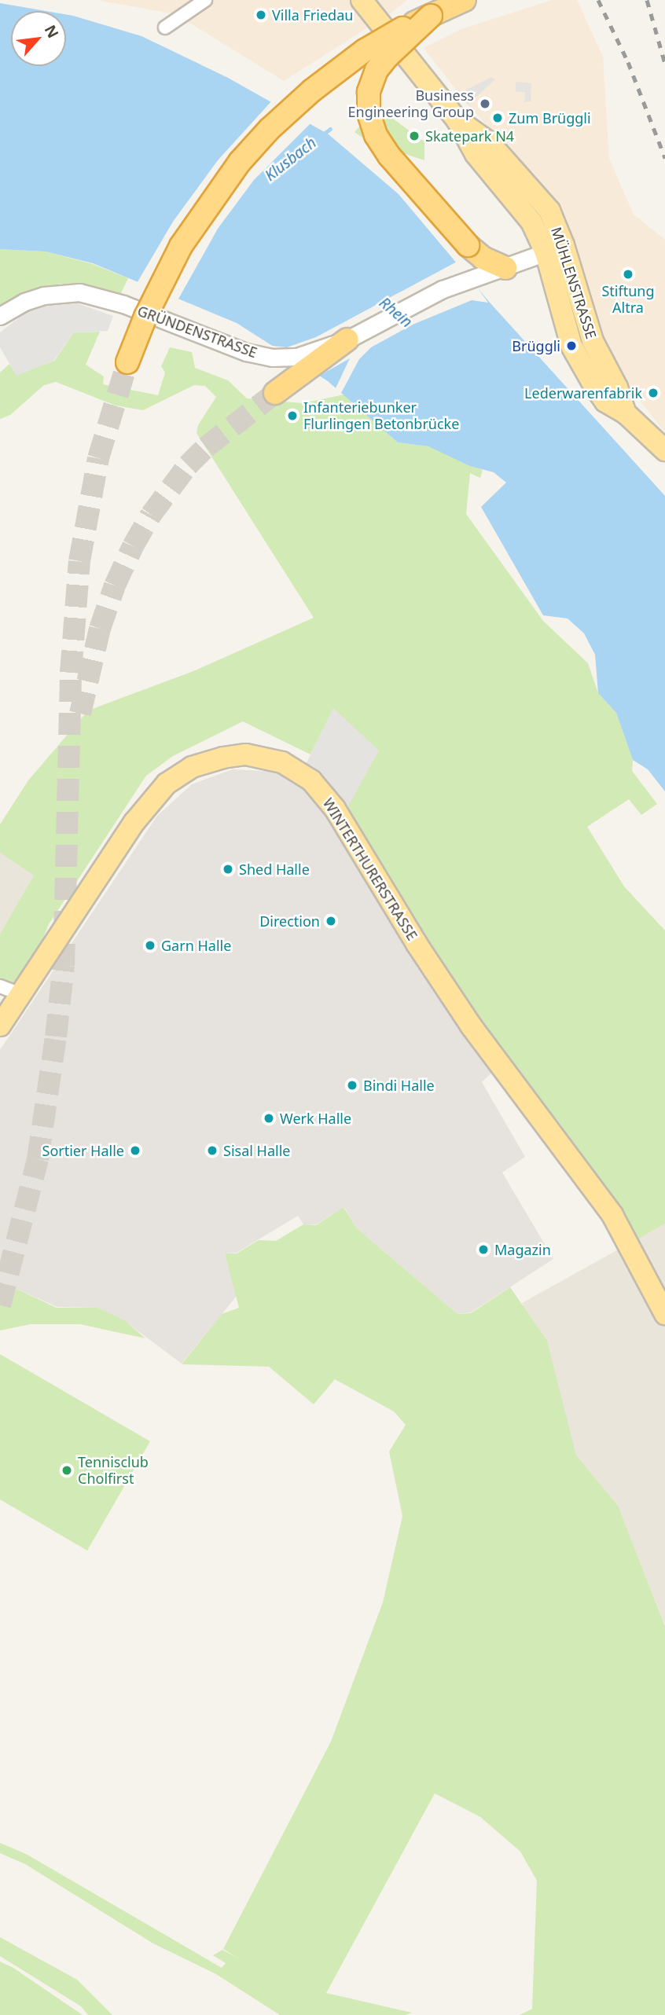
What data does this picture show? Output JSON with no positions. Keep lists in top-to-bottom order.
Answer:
{
  "streets": {
    "main road": ["MÜHLENSTRASSE", "WINTERTHURERSTRASSE"],
    "street": ["GRÜNDENSTRASSE"]
  },
  "crossings": [
    ["MÜHLENSTRASSE", "GRÜNDENSTRASSE"]
  ],
  "water": ["Klusbach", "Rhein"],
  "places": [
    "Villa Friedau",
    "Business Engineering Group",
    "Zum Brüggli",
    "Skatepark N4",
    "Stiftung Altra",
    "Brüggli",
    "Lederwarenfabrik",
    "Infanteriebunker Flurlingen Betonbrücke",
    "Shed Halle",
    "Direction",
    "Garn Halle",
    "Bindi Halle",
    "Werk Halle",
    "Sortier Halle",
    "Sisal Halle",
    "Magazin",
    "Tennisclub Cholfirst"
  ],
  "north": "top right"
}
